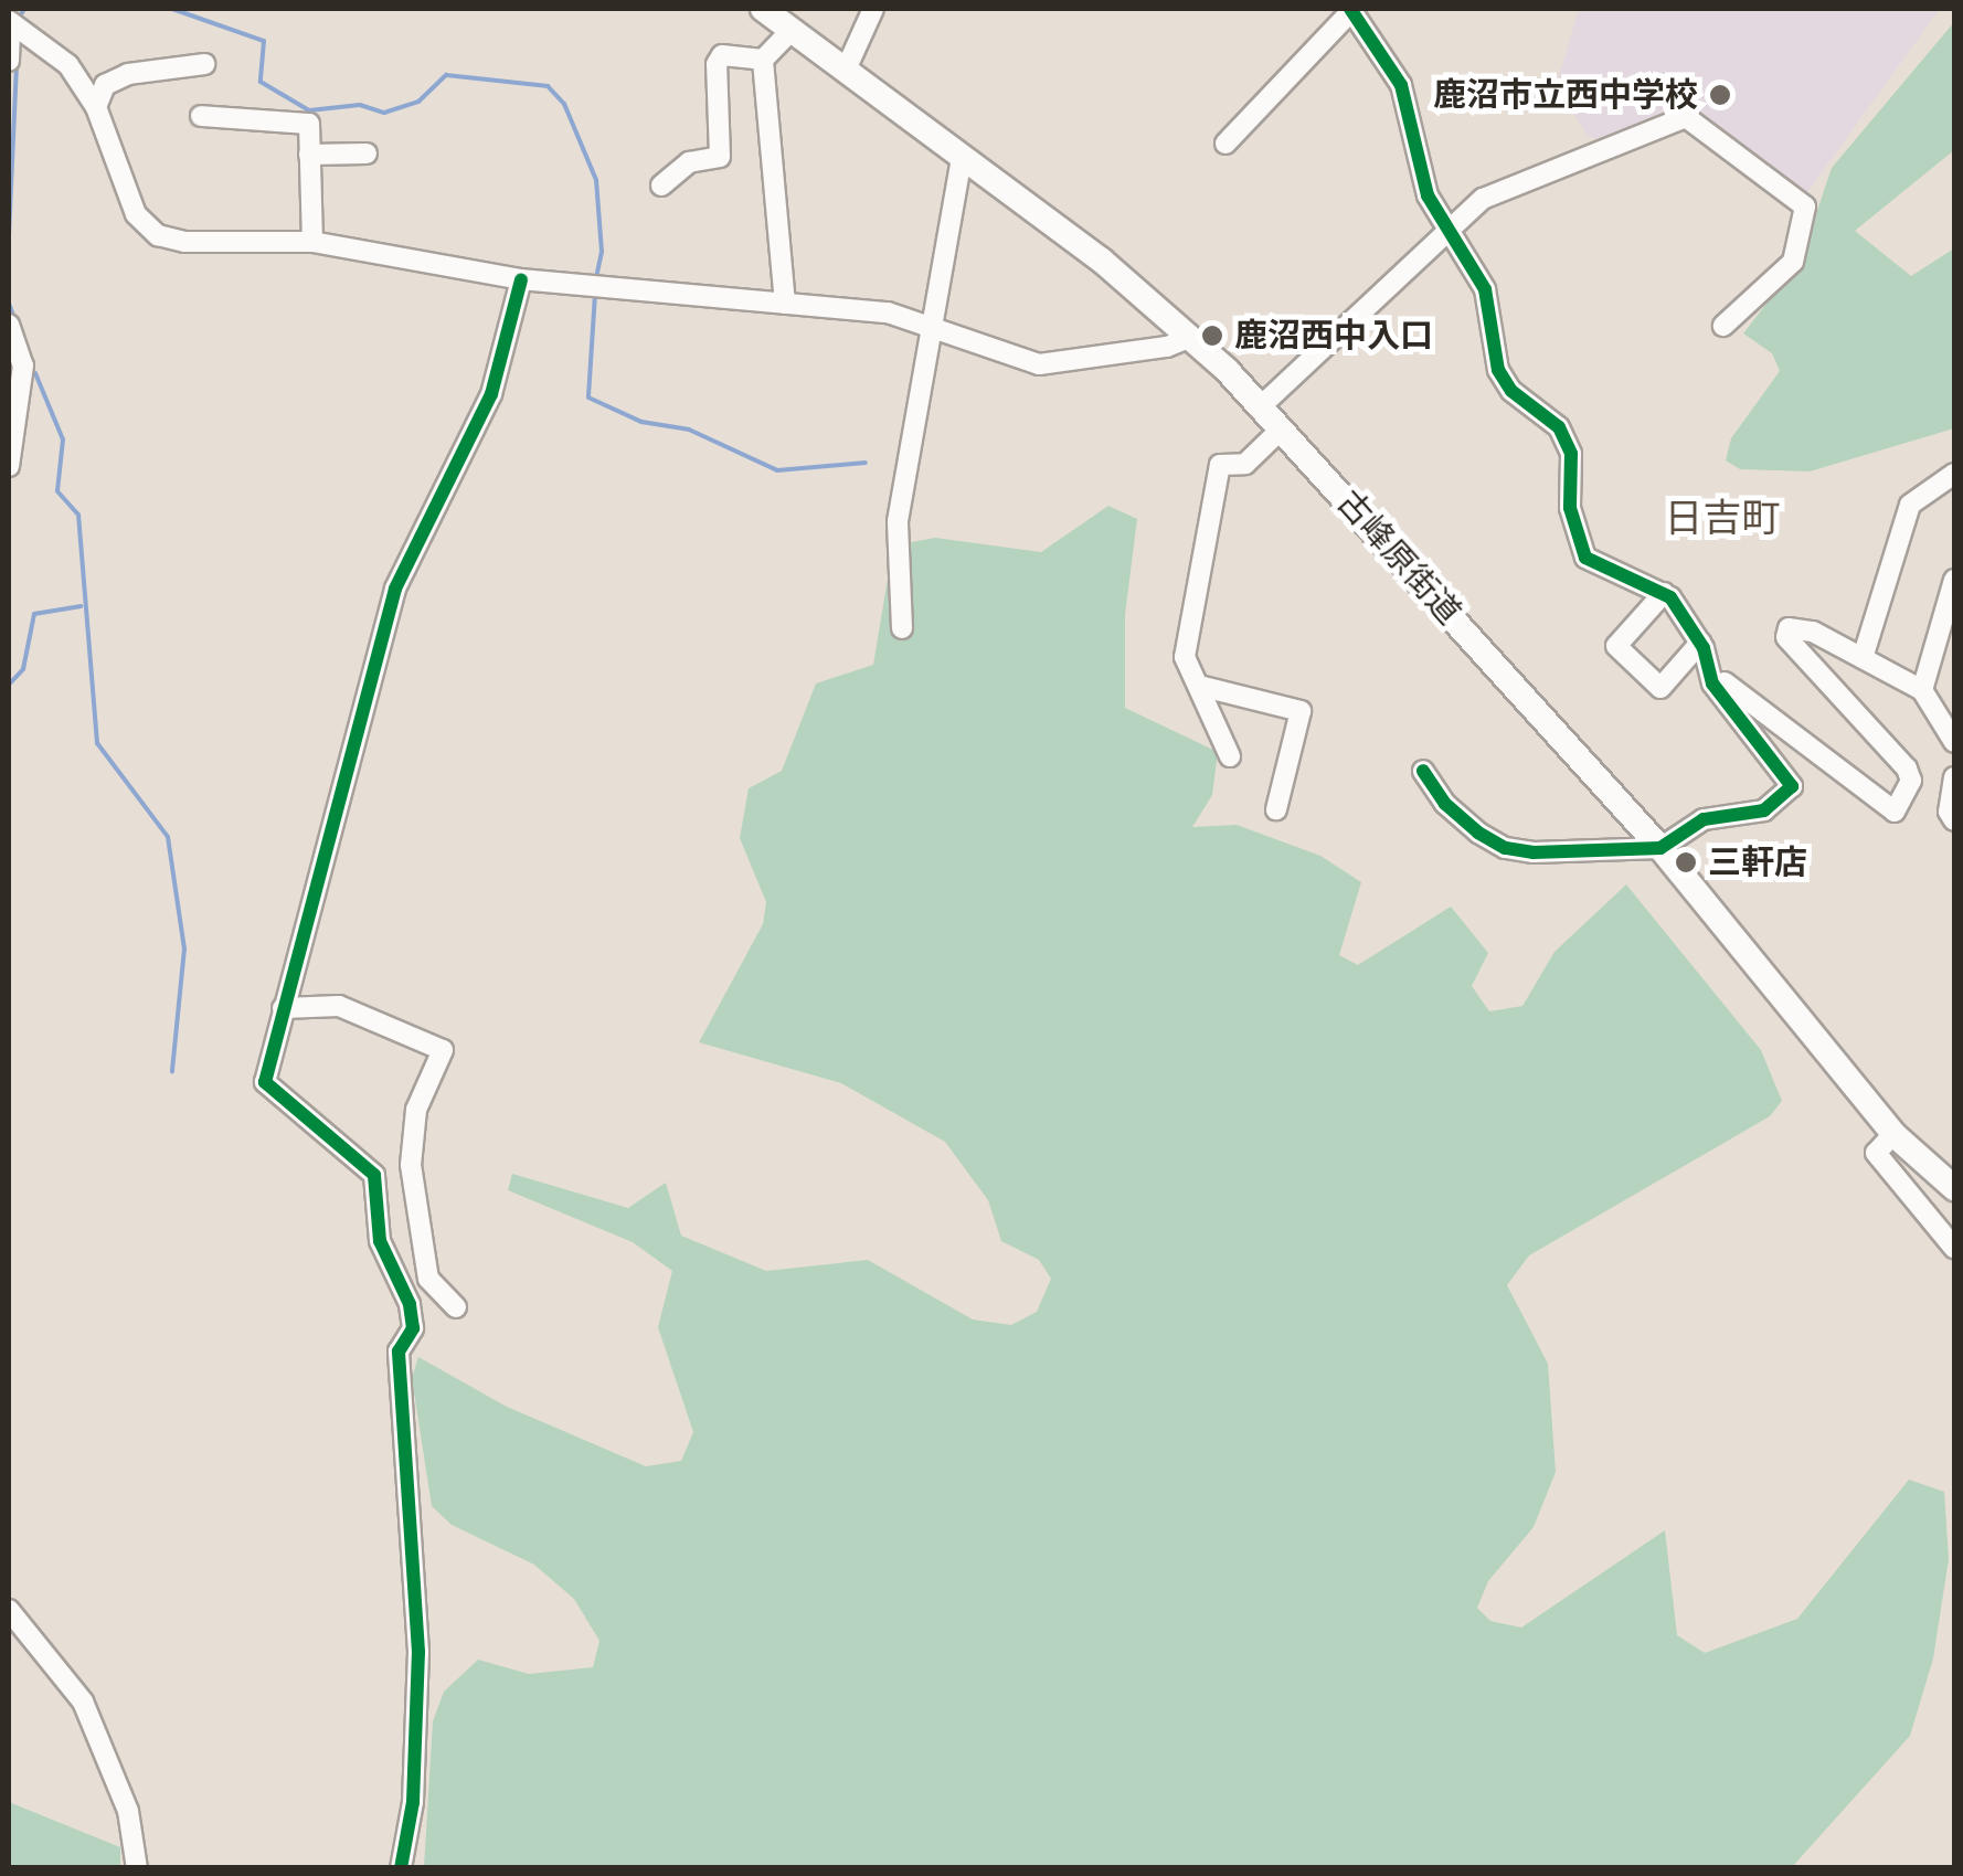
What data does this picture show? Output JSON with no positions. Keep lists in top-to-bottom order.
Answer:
{
  "streets": {
    "main road": ["古峰原街道"]
  },
  "districts": ["日吉町"],
  "places": ["鹿沼市立西中学校", "鹿沼西中入口", "三軒店"]
}
